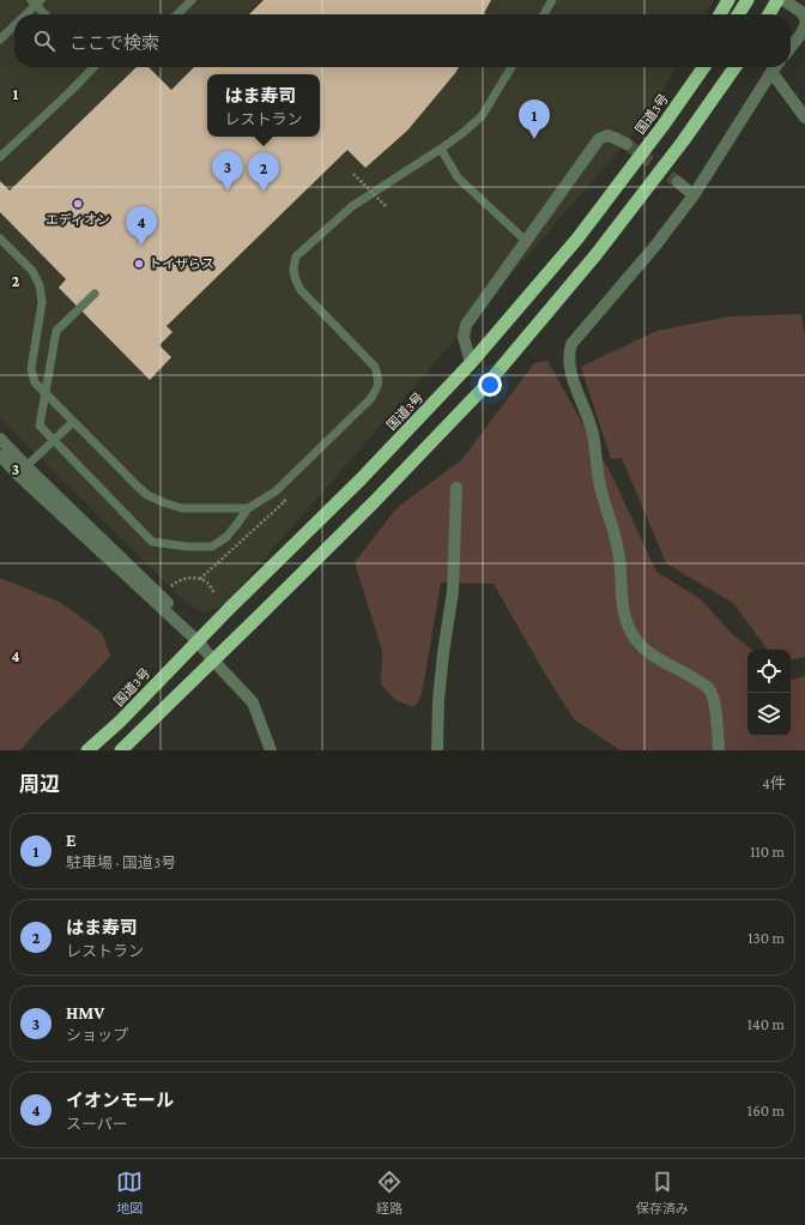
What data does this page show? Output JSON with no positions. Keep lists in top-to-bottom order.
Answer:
{
  "streets": {
    "highway": ["国道3号"]
  },
  "places": ["エディオン", "トイザらス"],
  "page": {
    "search": "ここで検索",
    "popup": ["はま寿司", "レストラン"],
    "pins": [
      "1",
      "3",
      "2",
      "4"
    ],
    "heading": ["周辺", "4件"],
    "list": [
      {
        "mark": "1",
        "name": "E",
        "note": "駐車場 · 国道3号",
        "value": "110 m"
      },
      {
        "mark": "2",
        "name": "はま寿司",
        "note": "レストラン",
        "value": "130 m"
      },
      {
        "mark": "3",
        "name": "HMV",
        "note": "ショップ",
        "value": "140 m"
      },
      {
        "mark": "4",
        "name": "イオンモール",
        "note": "スーパー",
        "value": "160 m"
      }
    ],
    "nav": ["地図", "経路", "保存済み"]
  },
  "grid": {
    "rows": [
      "1",
      "2",
      "3",
      "4"
    ]
  }
}
